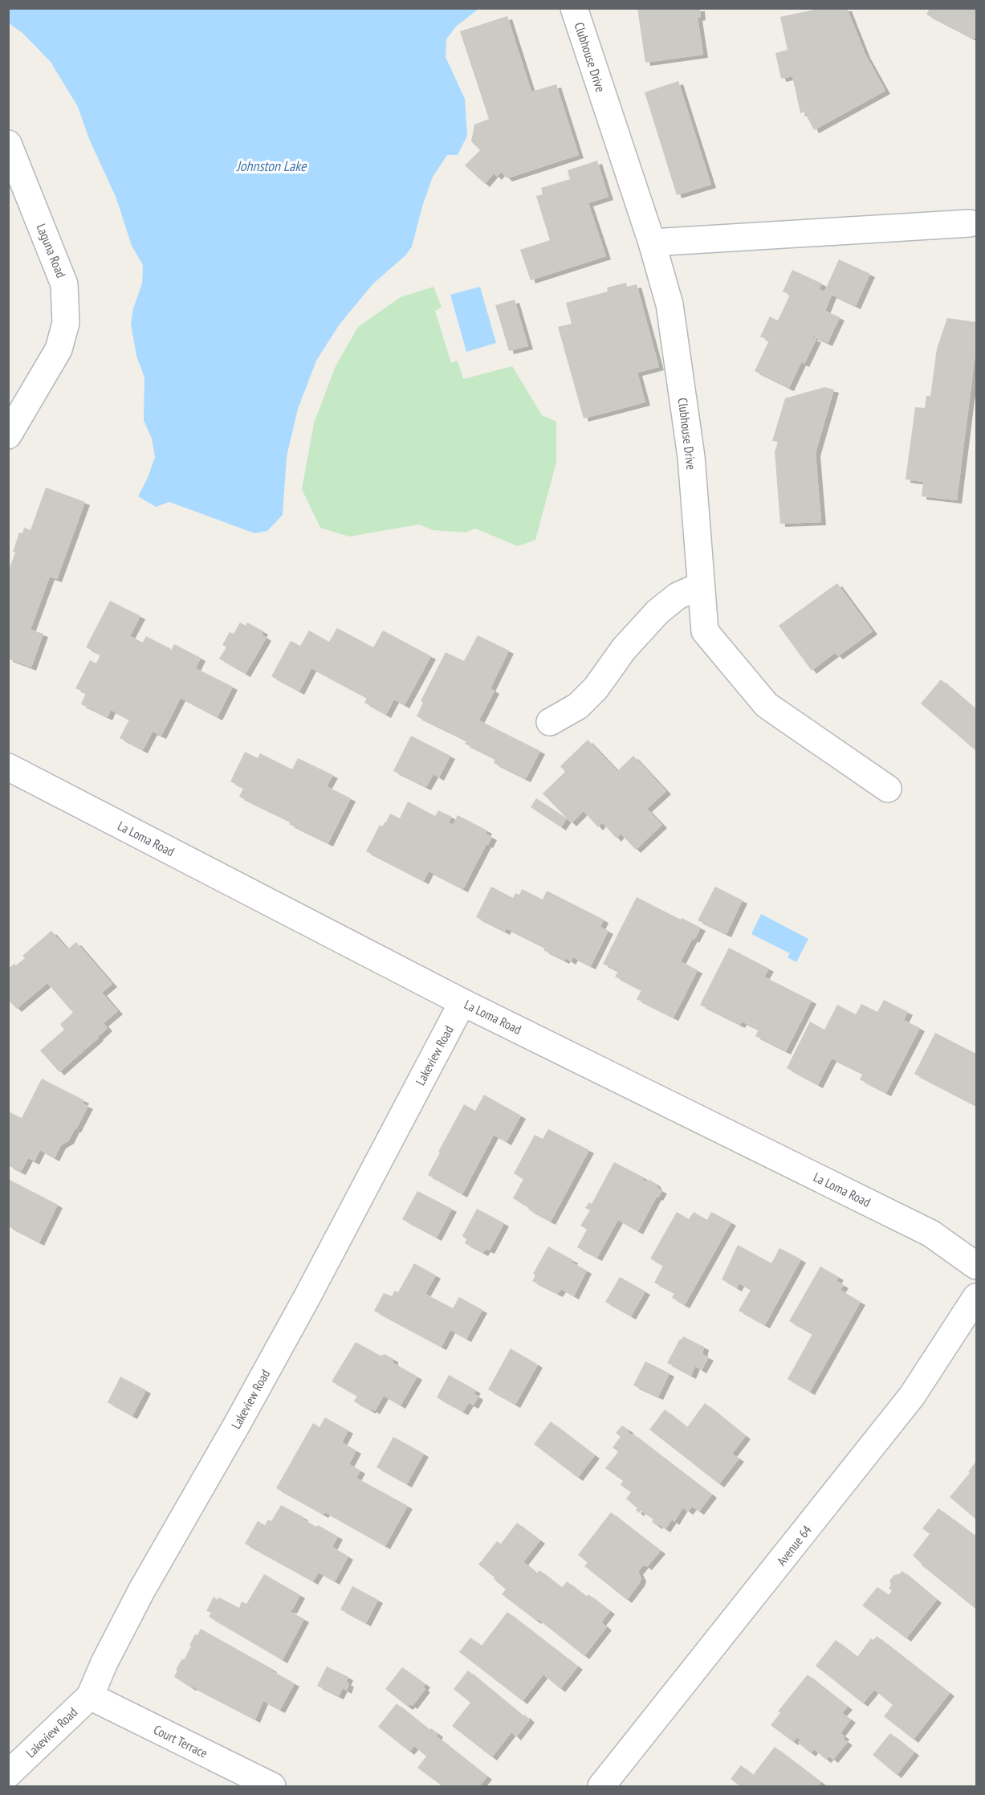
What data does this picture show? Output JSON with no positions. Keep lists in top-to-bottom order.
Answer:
{
  "streets": {
    "street": [
      "Clubhouse Drive",
      "Laguna Road",
      "La Loma Road",
      "Lakeview Road",
      "Avenue 64",
      "Court Terrace"
    ]
  },
  "crossings": [
    ["La Loma Road", "Lakeview Road"],
    ["Lakeview Road", "Court Terrace"]
  ],
  "water": ["Johnston Lake"]
}
